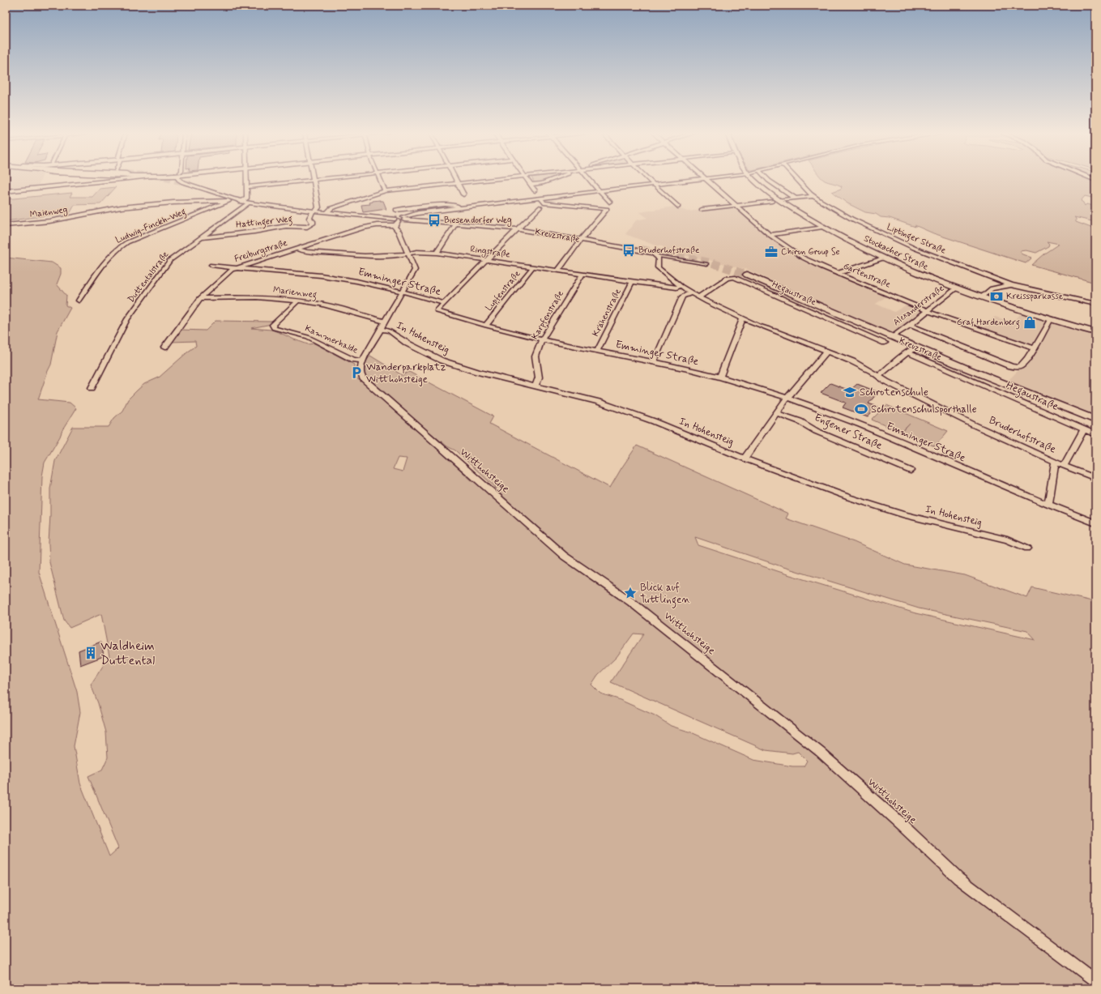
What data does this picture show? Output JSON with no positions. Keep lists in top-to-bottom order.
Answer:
{
  "streets": {
    "main road": ["Kreuzstraße"],
    "street": [
      "Maienweg",
      "Hattinger Weg",
      "Ludwig-Finckh-Weg",
      "Liptinger Straße",
      "Freiburgstraße",
      "Ringstraße",
      "Stockacher Straße",
      "Gartenstraße",
      "Duttentalstraße",
      "Emminger Straße",
      "Lupfenstraße",
      "Marienweg",
      "Hegaustraße",
      "Alexanderstraße",
      "Krähenstraße",
      "Karpfenstraße",
      "In Hohensteig",
      "Kammerhalde",
      "Engener Straße",
      "Bruderhofstraße",
      "Witthohsteige"
    ]
  },
  "crossings": [
    ["Maienweg", "Ludwig-Finckh-Weg"],
    ["Hattinger Weg", "Duttentalstraße"],
    ["Kreuzstraße", "Alexanderstraße"],
    ["Kreuzstraße", "Bruderhofstraße"],
    ["Freiburgstraße", "Ringstraße"],
    ["Freiburgstraße", "Emminger Straße"],
    ["Freiburgstraße", "Marienweg"],
    ["Freiburgstraße", "Witthohsteige"],
    ["Ringstraße", "Lupfenstraße"],
    ["Ringstraße", "Krähenstraße"],
    ["Ringstraße", "Karpfenstraße"],
    ["Ringstraße", "Bruderhofstraße"],
    ["Ringstraße", "Witthohsteige"],
    ["Stockacher Straße", "Alexanderstraße"],
    ["Gartenstraße", "Alexanderstraße"],
    ["Emminger Straße", "Lupfenstraße"],
    ["Emminger Straße", "Krähenstraße"],
    ["Emminger Straße", "Karpfenstraße"],
    ["Emminger Straße", "Witthohsteige"],
    ["Marienweg", "Kammerhalde"],
    ["Marienweg", "Witthohsteige"],
    ["Hegaustraße", "Bruderhofstraße"],
    ["Karpfenstraße", "In Hohensteig"],
    ["In Hohensteig", "Witthohsteige"],
    ["Kammerhalde", "Witthohsteige"]
  ],
  "places": {
    "bus stop": ["Biesendorfer Weg", "Bruderhofstraße"],
    "office": ["Chiron Group Se"],
    "bank": ["Kreissparkasse"],
    "shop": ["Graf Hardenberg"],
    "parking": ["Wanderparkplatz Witthohsteige"],
    "school or university": ["Schrotenschule"],
    "sports": ["Schrotenschulsporthalle"],
    "place": ["Blick auf Tuttlingen"],
    "building": ["Waldheim Duttental"]
  }
}
